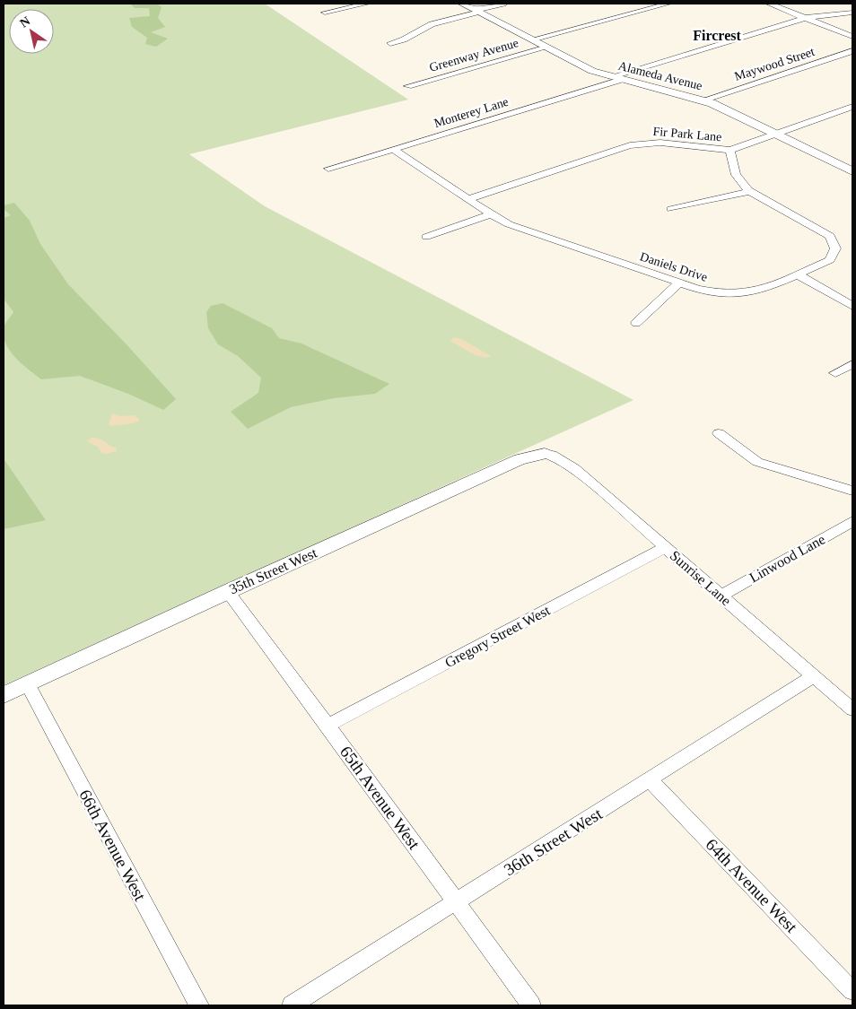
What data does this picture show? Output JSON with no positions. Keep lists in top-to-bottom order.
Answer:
{
  "streets": {
    "street": [
      "Greenway Avenue",
      "Maywood Street",
      "Alameda Avenue",
      "Monterey Lane",
      "Fir Park Lane",
      "Daniels Drive",
      "Linwood Lane",
      "35th Street West",
      "Sunrise Lane",
      "Gregory Street West",
      "65th Avenue West",
      "36th Street West",
      "66th Avenue West",
      "64th Avenue West"
    ]
  },
  "crossings": [
    ["Greenway Avenue", "Alameda Avenue"],
    ["Maywood Street", "Alameda Avenue"],
    ["Alameda Avenue", "Monterey Lane"],
    ["Alameda Avenue", "Fir Park Lane"],
    ["Monterey Lane", "Daniels Drive"],
    ["Fir Park Lane", "Daniels Drive"],
    ["Linwood Lane", "Sunrise Lane"],
    ["35th Street West", "Sunrise Lane"],
    ["35th Street West", "65th Avenue West"],
    ["35th Street West", "66th Avenue West"],
    ["Sunrise Lane", "Gregory Street West"],
    ["Sunrise Lane", "36th Street West"],
    ["Gregory Street West", "65th Avenue West"],
    ["65th Avenue West", "36th Street West"],
    ["36th Street West", "64th Avenue West"]
  ],
  "districts": ["Fircrest"],
  "north": "top left"
}
